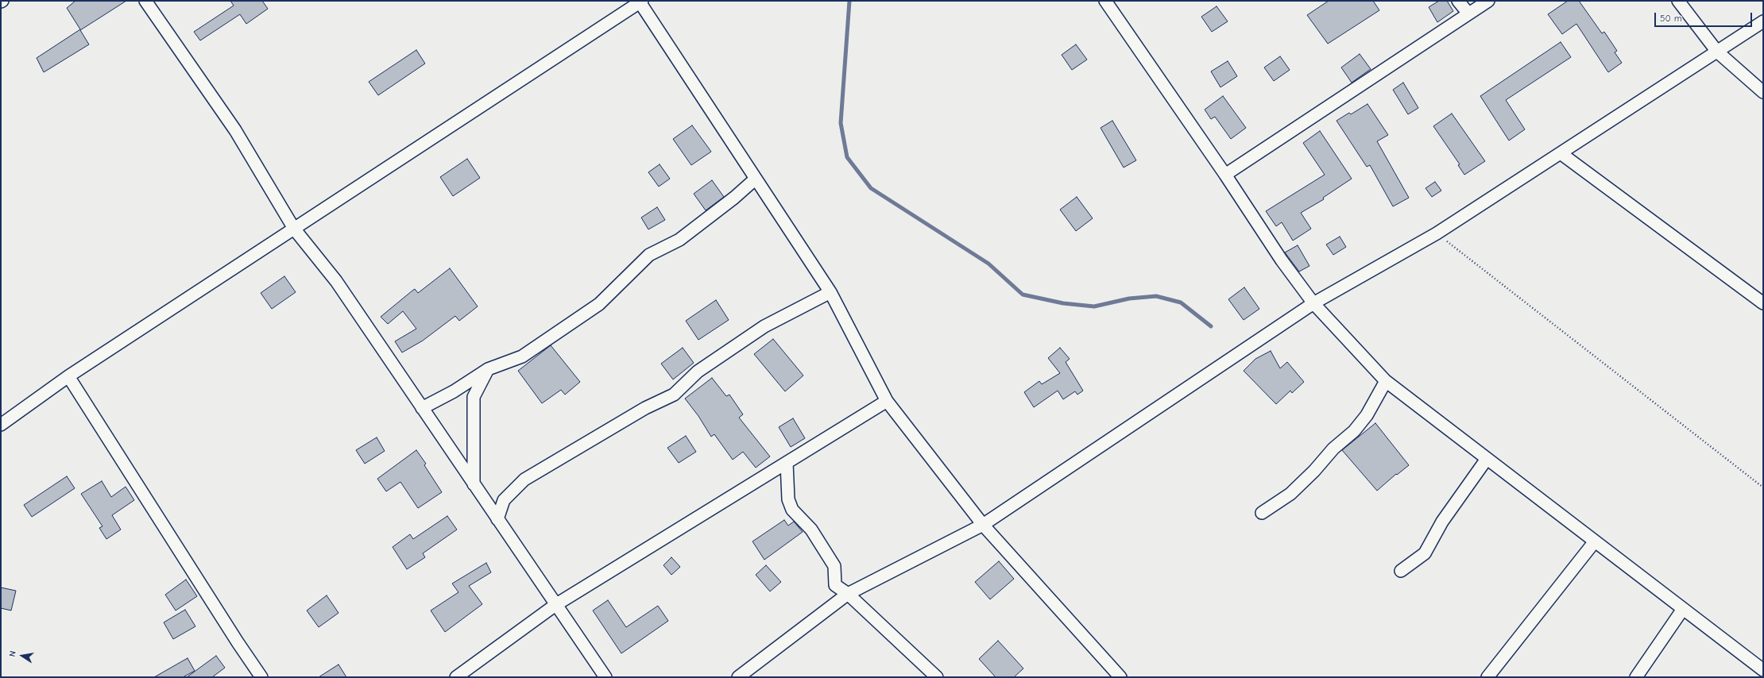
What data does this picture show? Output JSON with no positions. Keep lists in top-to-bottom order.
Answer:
{
  "scale_bar": "50 m",
  "north": "left"
}
